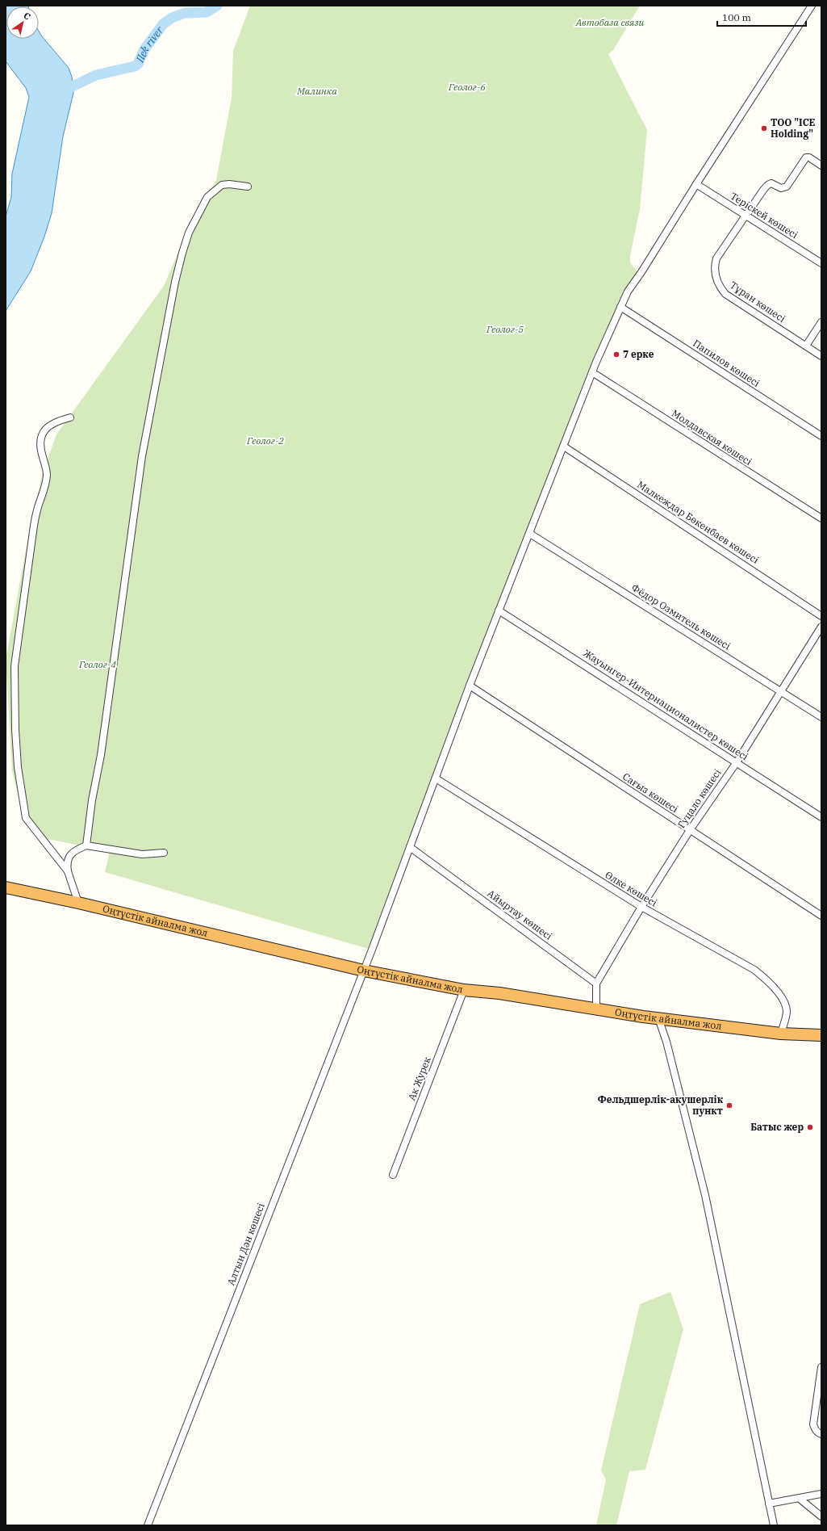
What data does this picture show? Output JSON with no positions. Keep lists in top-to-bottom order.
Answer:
{
  "streets": {
    "highway": ["Оңтүстік айналма жол"],
    "street": [
      "Теріскей көшесі",
      "Тұран көшесі",
      "Папилов көшесі",
      "Молдавская көшесі",
      "Малкеждар Бөкенбаев көшесі",
      "Фёдор Озмитель көшесі",
      "Жауынгер-Интернационалистер көшесі",
      "Сағыз көшесі",
      "Гуцало көшесі",
      "Өлке көшесі",
      "Айыртау көшесі",
      "Ак Журек",
      "Алтын Дән көшесі"
    ]
  },
  "crossings": [
    ["Теріскей көшесі", "Тұран көшесі"],
    ["Теріскей көшесі", "Алтын Дән көшесі"],
    ["Папилов көшесі", "Алтын Дән көшесі"],
    ["Молдавская көшесі", "Алтын Дән көшесі"],
    ["Малкеждар Бөкенбаев көшесі", "Алтын Дән көшесі"],
    ["Фёдор Озмитель көшесі", "Гуцало көшесі"],
    ["Фёдор Озмитель көшесі", "Алтын Дән көшесі"],
    ["Жауынгер-Интернационалистер көшесі", "Гуцало көшесі"],
    ["Жауынгер-Интернационалистер көшесі", "Алтын Дән көшесі"],
    ["Сағыз көшесі", "Гуцало көшесі"],
    ["Сағыз көшесі", "Алтын Дән көшесі"],
    ["Гуцало көшесі", "Өлке көшесі"],
    ["Гуцало көшесі", "Айыртау көшесі"],
    ["Өлке көшесі", "Оңтүстік айналма жол"],
    ["Өлке көшесі", "Алтын Дән көшесі"],
    ["Айыртау көшесі", "Алтын Дән көшесі"],
    ["Оңтүстік айналма жол", "Ак Журек"],
    ["Оңтүстік айналма жол", "Алтын Дән көшесі"]
  ],
  "water": ["Ilek river"],
  "parks": [
    "Автобаза связи",
    "Геолог-6",
    "Малинка",
    "Геолог-5",
    "Геолог-2",
    "Геолог-4"
  ],
  "places": [
    "ТОО \"ICE Holding\"",
    "7 ерке",
    "Фельдшерлік-акушерлік пункт",
    "Батыс жер"
  ],
  "scale_bar": "100 m",
  "north": "top right"
}
